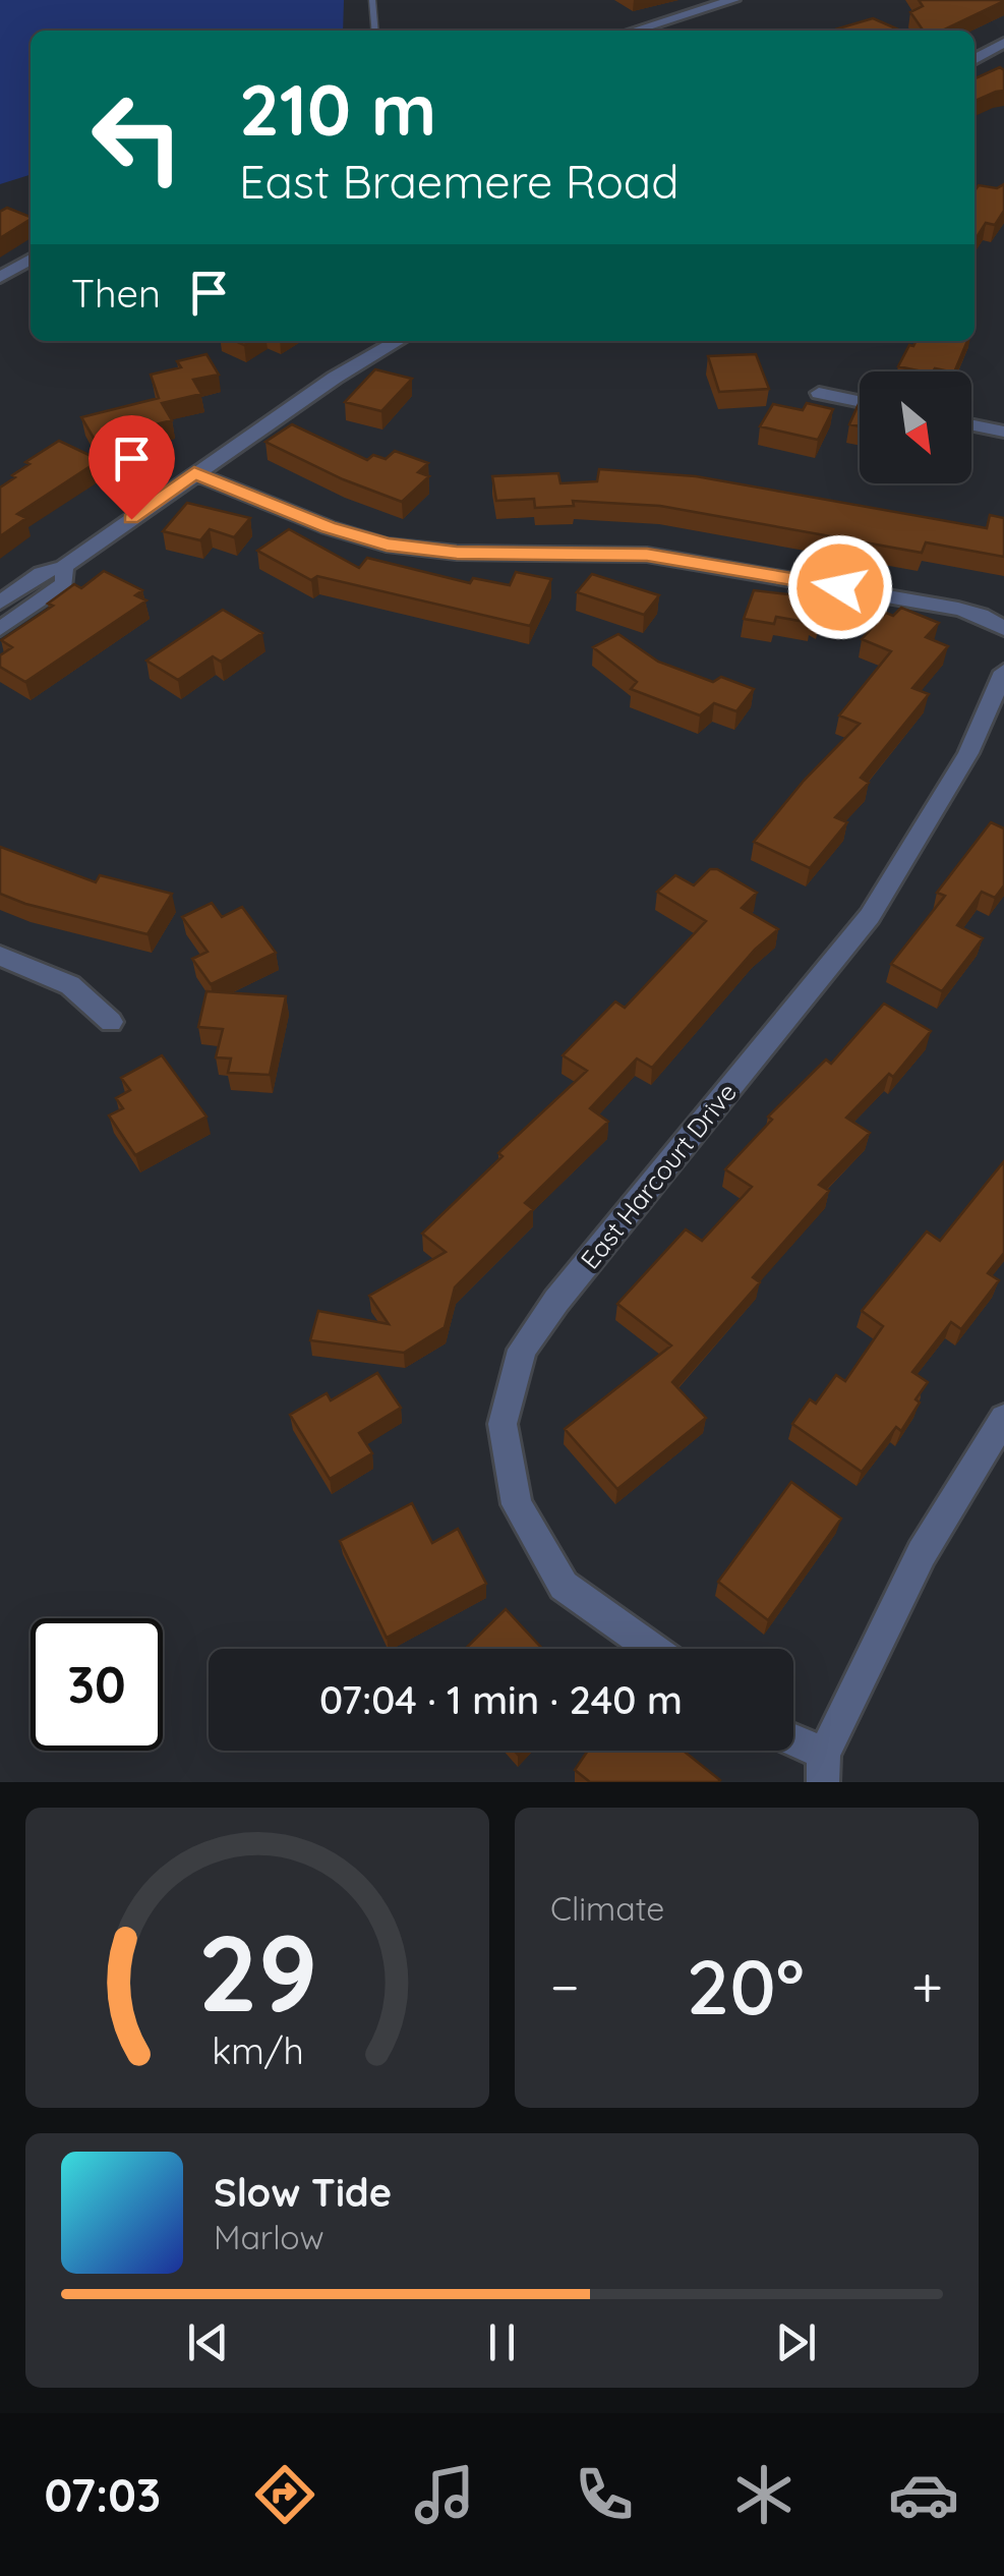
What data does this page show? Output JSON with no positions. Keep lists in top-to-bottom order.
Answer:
{
  "streets": {
    "street": ["East Harcourt Drive"]
  },
  "north": "bottom right",
  "page": {
    "turn": ["210 m", "East Braemere Road"],
    "then": "Then",
    "limit": "30",
    "trip": "07:04 · 1 min · 240 m",
    "tile": "Climate",
    "heat": ["−", "20°", "+"],
    "song": ["Slow Tide", "Marlow"],
    "tabs": "07:03",
    "gauge": ["29", "km/h"]
  }
}
